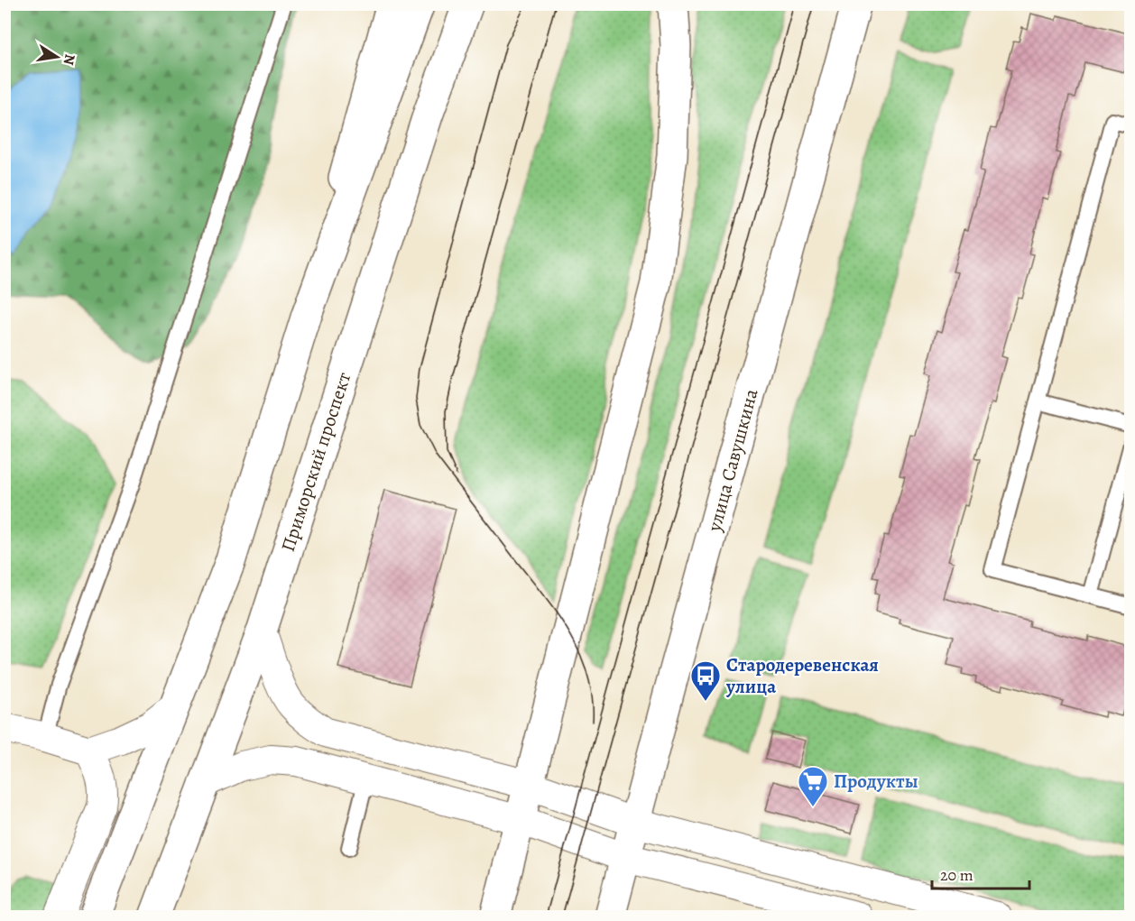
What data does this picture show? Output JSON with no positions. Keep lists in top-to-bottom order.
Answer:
{
  "streets": {
    "main road": ["улица Савушкина", "Приморский проспект"]
  },
  "places": {
    "bus stop": ["Стародеревенская улица"],
    "supermarket": ["Продукты"]
  },
  "scale_bar": "20 m",
  "north": "right"
}
